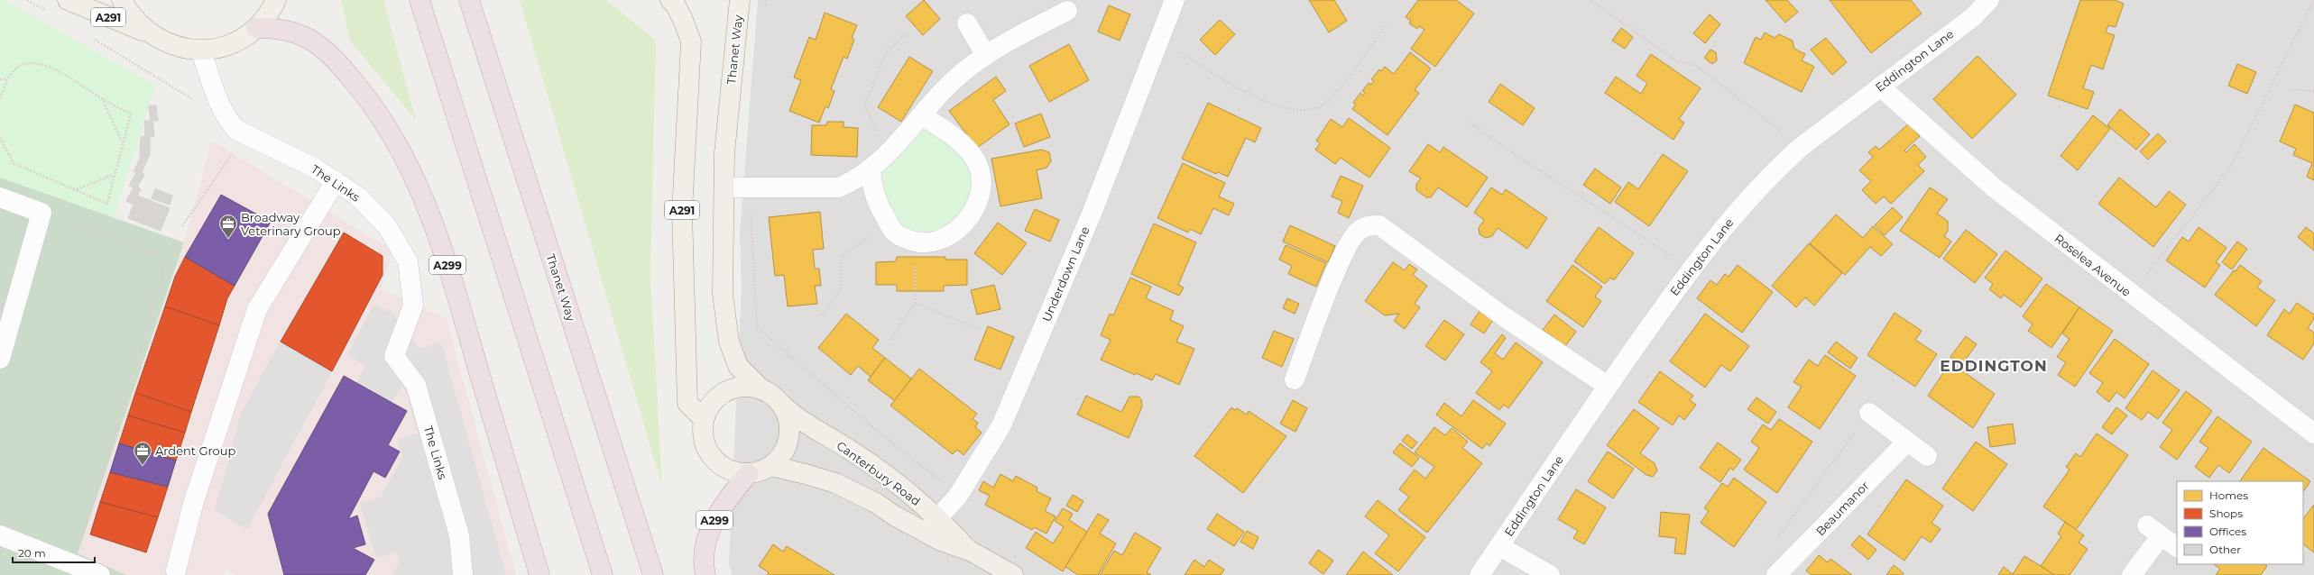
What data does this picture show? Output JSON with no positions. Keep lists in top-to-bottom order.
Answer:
{
  "streets": {
    "highway": ["Thanet Way", "A299"],
    "main road": ["A291", "Canterbury Road"],
    "street": [
      "Eddington Lane",
      "The Links",
      "Roselea Avenue",
      "Underdown Lane",
      "Beaumanor"
    ]
  },
  "crossings": [
    ["A291", "Thanet Way"],
    ["A291", "A299"],
    ["A291", "Canterbury Road"],
    ["Thanet Way", "A299"],
    ["Thanet Way", "Canterbury Road"],
    ["Eddington Lane", "Roselea Avenue"],
    ["A299", "Canterbury Road"],
    ["Underdown Lane", "Canterbury Road"]
  ],
  "districts": ["EDDINGTON"],
  "places": {
    "office": ["Broadway Veterinary Group", "Ardent Group"]
  },
  "legend": [
    "Homes",
    "Shops",
    "Offices",
    "Other"
  ],
  "scale_bar": "20 m"
}
